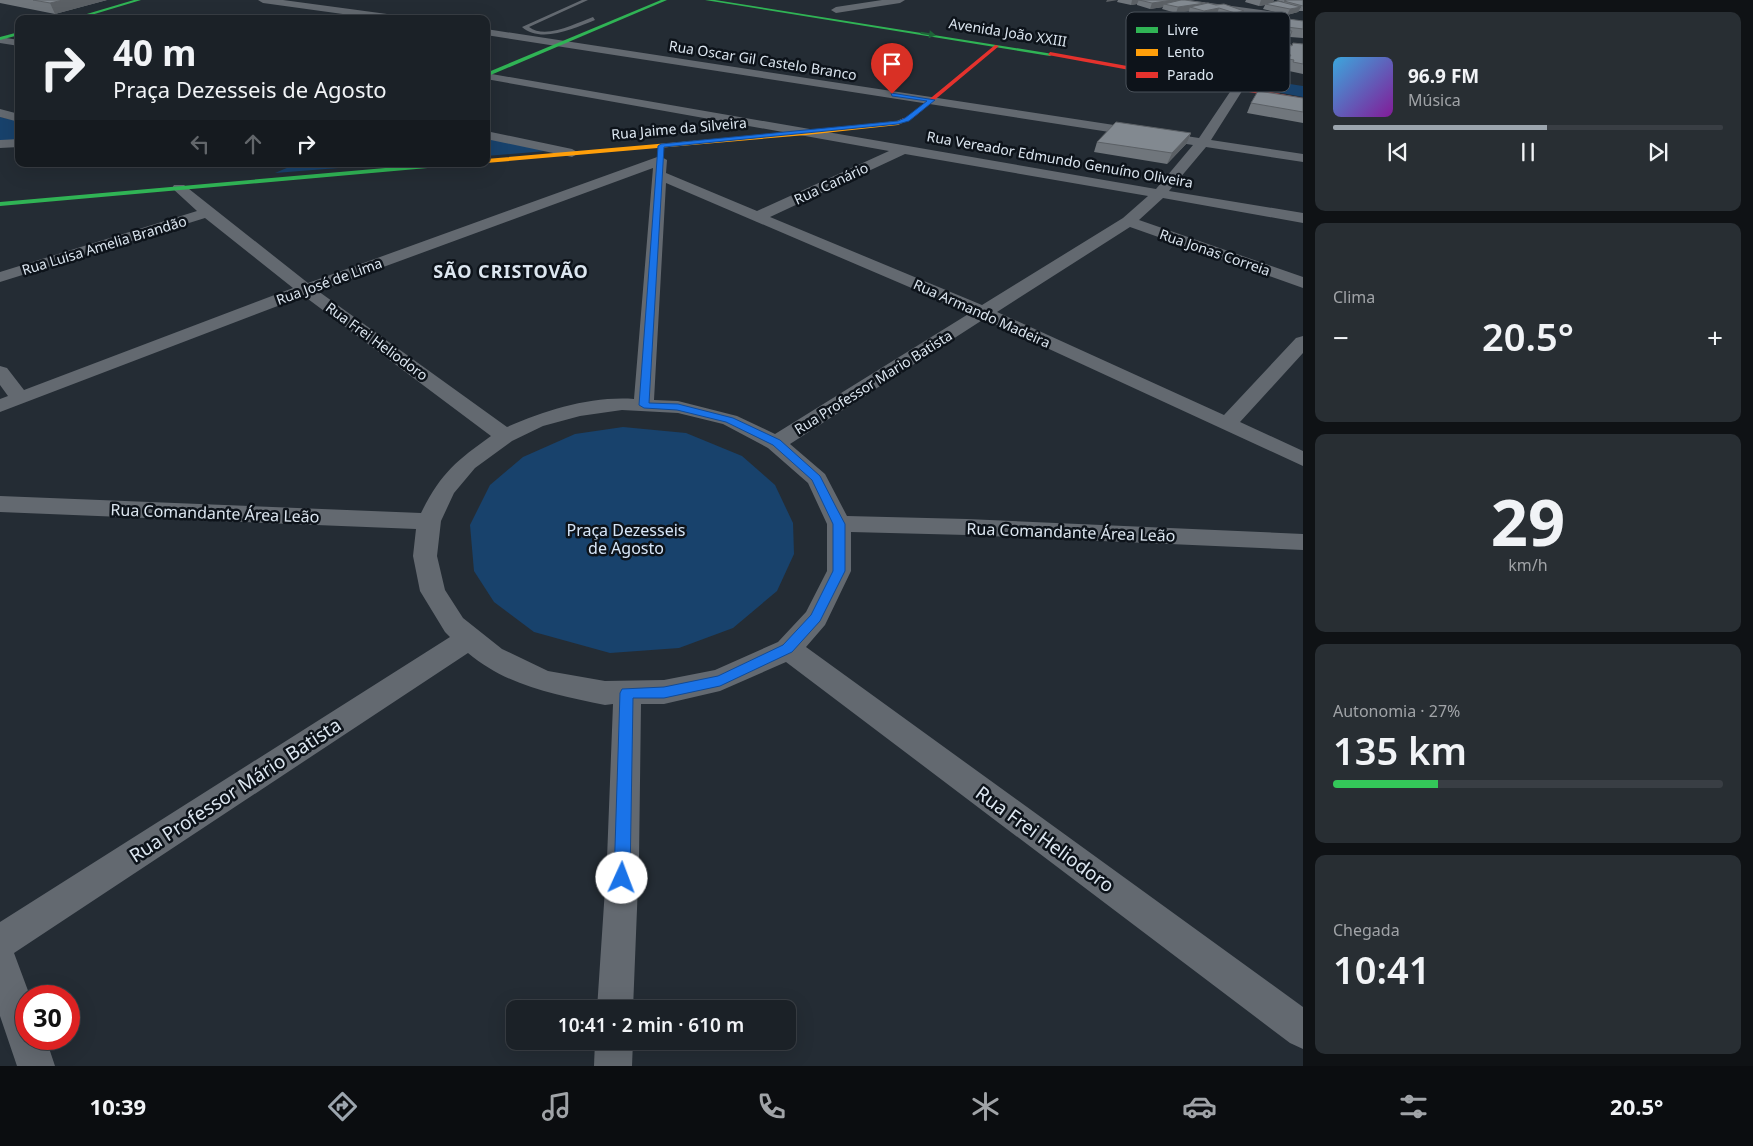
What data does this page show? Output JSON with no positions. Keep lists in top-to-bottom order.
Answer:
{
  "streets": {
    "street": [
      "Avenida João XXIII",
      "Rua Oscar Gil Castelo Branco",
      "Rua Jaime da Silveira",
      "Rua Vereador Edmundo Genuíno Oliveira",
      "Rua Canário",
      "Rua Luisa Amelia Brandão",
      "Rua Jonas Correia",
      "Rua José de Lima",
      "Rua Armando Madeira",
      "Rua Frei Heliodoro",
      "Rua Professor Mario Batista",
      "Rua Comandante Área Leão",
      "Rua Professor Mário Batista"
    ]
  },
  "crossings": [
    ["Avenida João XXIII", "Rua Jaime da Silveira"],
    ["Rua Oscar Gil Castelo Branco", "Rua Jaime da Silveira"],
    ["Rua Oscar Gil Castelo Branco", "Rua Professor Mario Batista"],
    ["Rua Jaime da Silveira", "Rua Vereador Edmundo Genuíno Oliveira"],
    ["Rua Jaime da Silveira", "Rua José de Lima"],
    ["Rua Jaime da Silveira", "Rua Armando Madeira"],
    ["Rua Vereador Edmundo Genuíno Oliveira", "Rua Canário"],
    ["Rua Vereador Edmundo Genuíno Oliveira", "Rua Professor Mario Batista"],
    ["Rua Canário", "Rua Armando Madeira"],
    ["Rua Luisa Amelia Brandão", "Rua Frei Heliodoro"],
    ["Rua Jonas Correia", "Rua Professor Mario Batista"],
    ["Rua José de Lima", "Rua Armando Madeira"],
    ["Rua José de Lima", "Rua Frei Heliodoro"],
    ["Rua Armando Madeira", "Rua Professor Mario Batista"]
  ],
  "districts": ["SÃO CRISTOVÃO"],
  "parks": ["Praça Dezesseis de Agosto"],
  "legend": ["Livre", "Lento", "Parado"],
  "page": {
    "turn": ["40 m", "Praça Dezesseis de Agosto"],
    "song": ["96.9 FM", "Música"],
    "tile": [
      "Clima",
      ["29", "km/h"],
      ["Autonomia · 27%", "135 km"],
      ["Chegada", "10:41"]
    ],
    "heat": ["−", "20.5°", "+"],
    "limit": "30",
    "trip": "10:41 · 2 min · 610 m",
    "tabs": ["10:39", "20.5°"]
  }
}
